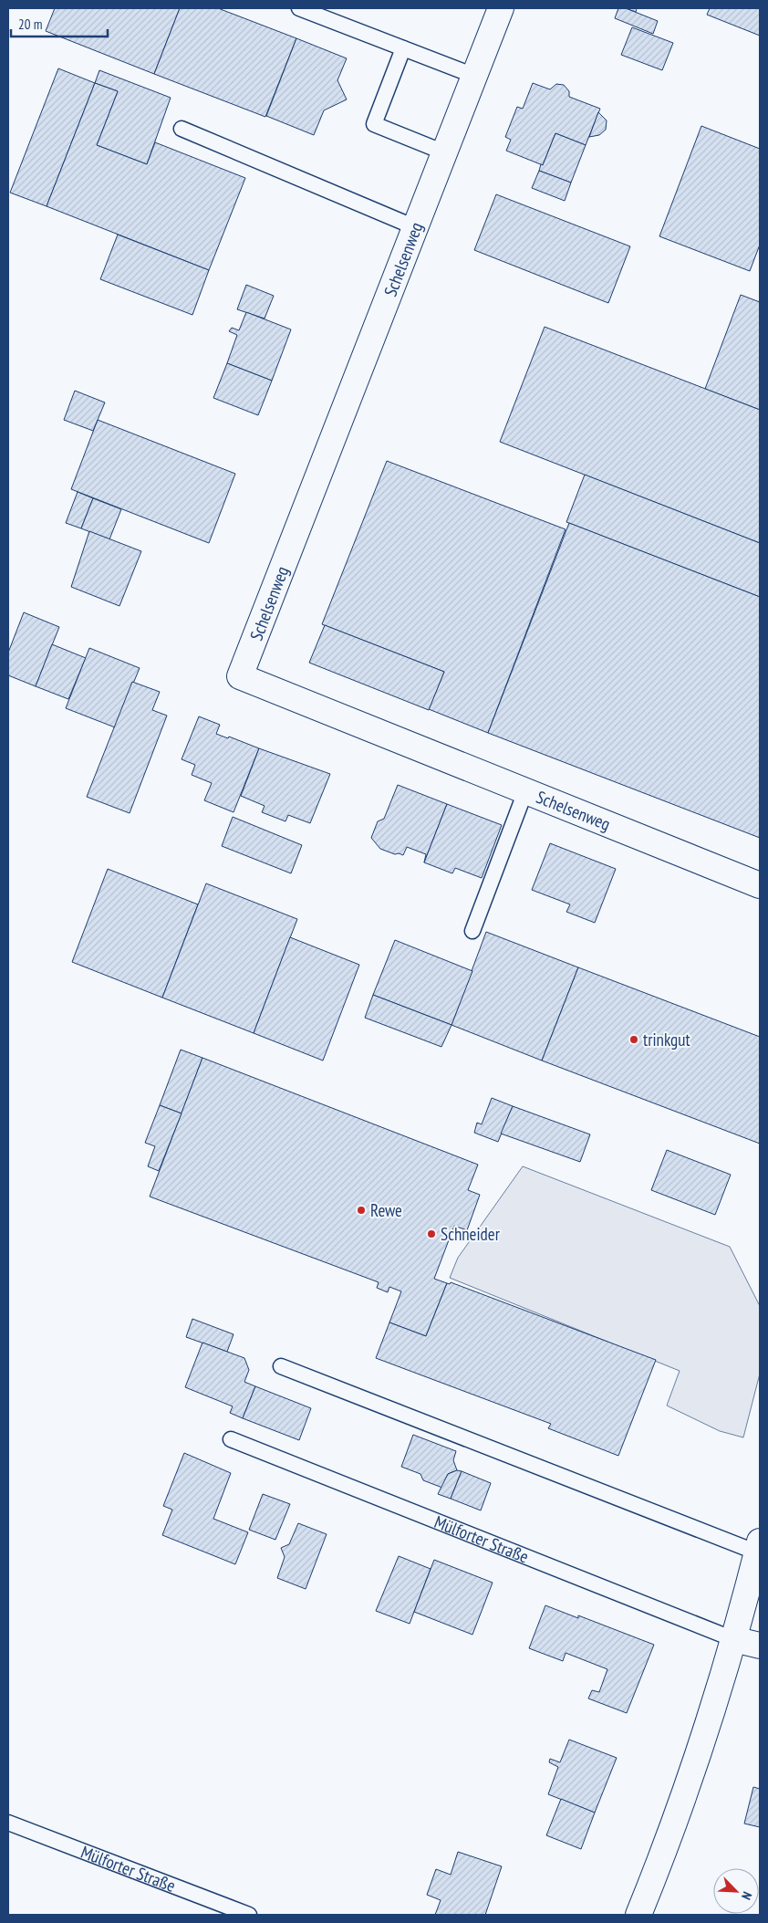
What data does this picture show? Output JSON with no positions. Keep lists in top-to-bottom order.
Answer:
{
  "streets": {
    "street": ["Schelsenweg"],
    "lane": ["Mülforter Straße"]
  },
  "places": ["trinkgut", "Rewe", "Schneider"],
  "scale_bar": "20 m",
  "north": "bottom right"
}
